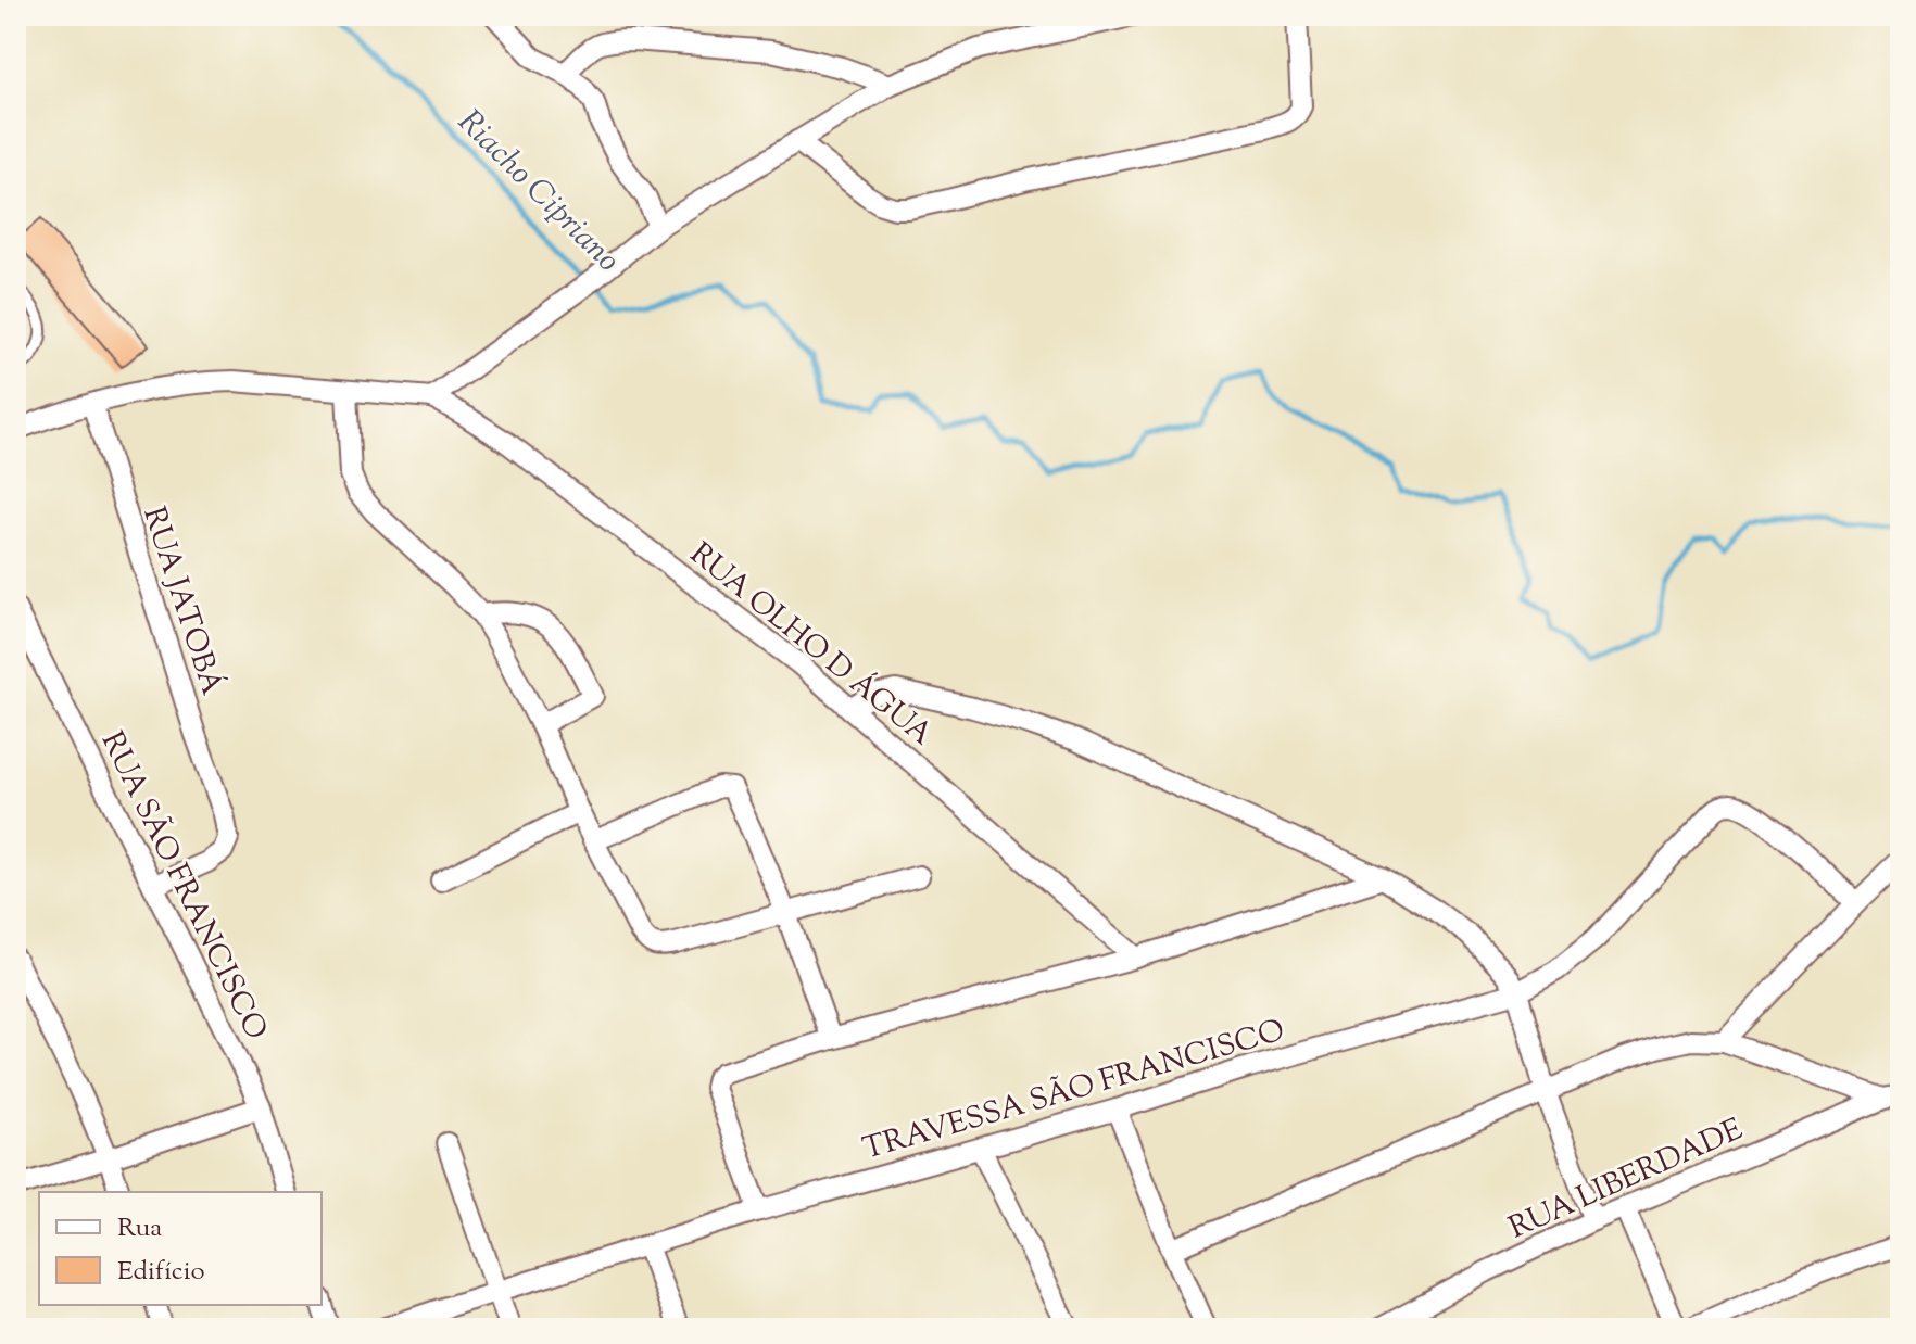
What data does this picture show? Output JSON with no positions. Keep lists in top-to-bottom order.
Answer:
{
  "streets": {
    "street": [
      "RUA JATOBÁ",
      "RUA OLHO D ÁGUA",
      "RUA SÃO FRANCISCO",
      "TRAVESSA SÃO FRANCISCO",
      "RUA LIBERDADE"
    ]
  },
  "crossings": [
    ["RUA JATOBÁ", "RUA SÃO FRANCISCO"]
  ],
  "water": ["Riacho Cipriano"],
  "legend": ["Rua", "Edifício"]
}
